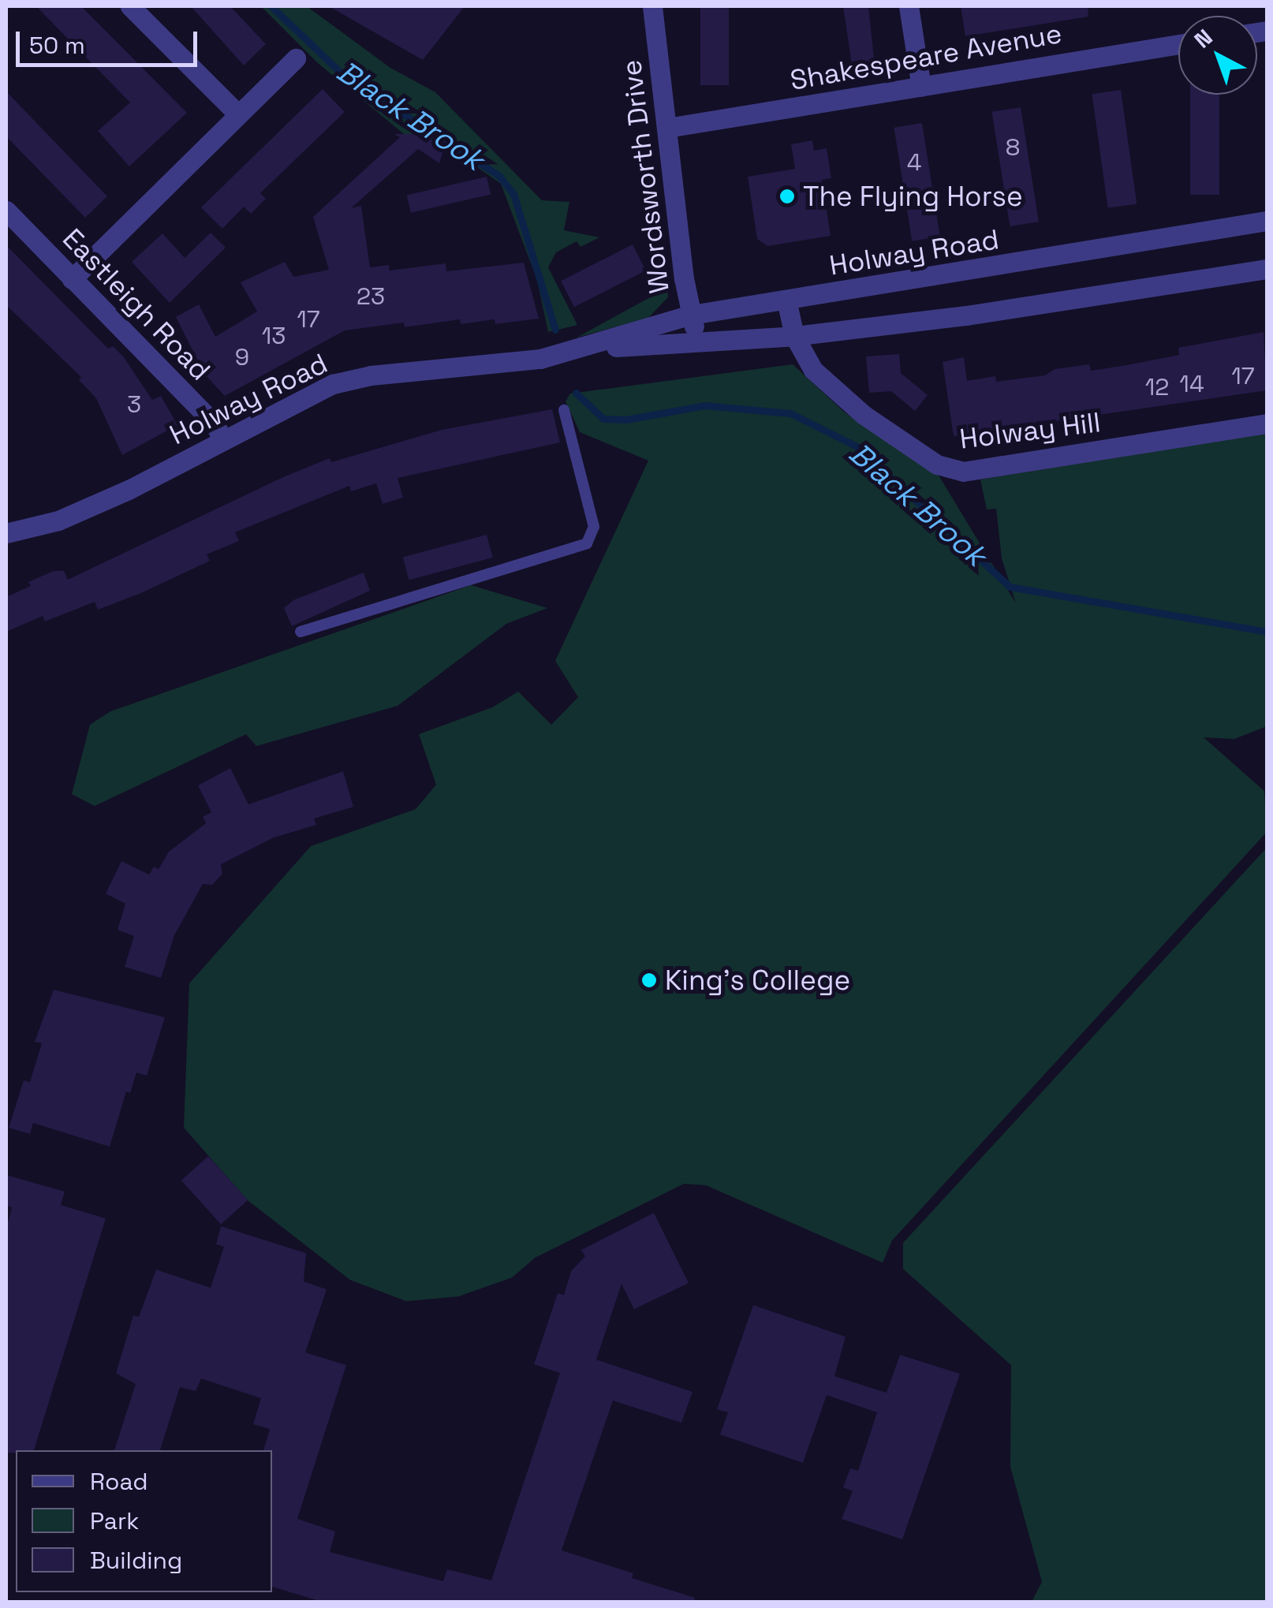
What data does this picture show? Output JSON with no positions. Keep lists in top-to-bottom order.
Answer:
{
  "streets": {
    "street": [
      "Shakespeare Avenue",
      "Wordsworth Drive",
      "Holway Road",
      "Eastleigh Road",
      "Holway Hill"
    ]
  },
  "crossings": [
    ["Shakespeare Avenue", "Wordsworth Drive"],
    ["Wordsworth Drive", "Holway Road"],
    ["Holway Road", "Eastleigh Road"],
    ["Holway Road", "Holway Hill"]
  ],
  "water": ["Black Brook"],
  "places": ["The Flying Horse", "King's College"],
  "house_numbers": [
    "8",
    "4",
    "23",
    "17",
    "13",
    "9",
    "17",
    "14",
    "12",
    "3"
  ],
  "legend": ["Road", "Park", "Building"],
  "scale_bar": "50 m",
  "north": "top left"
}
